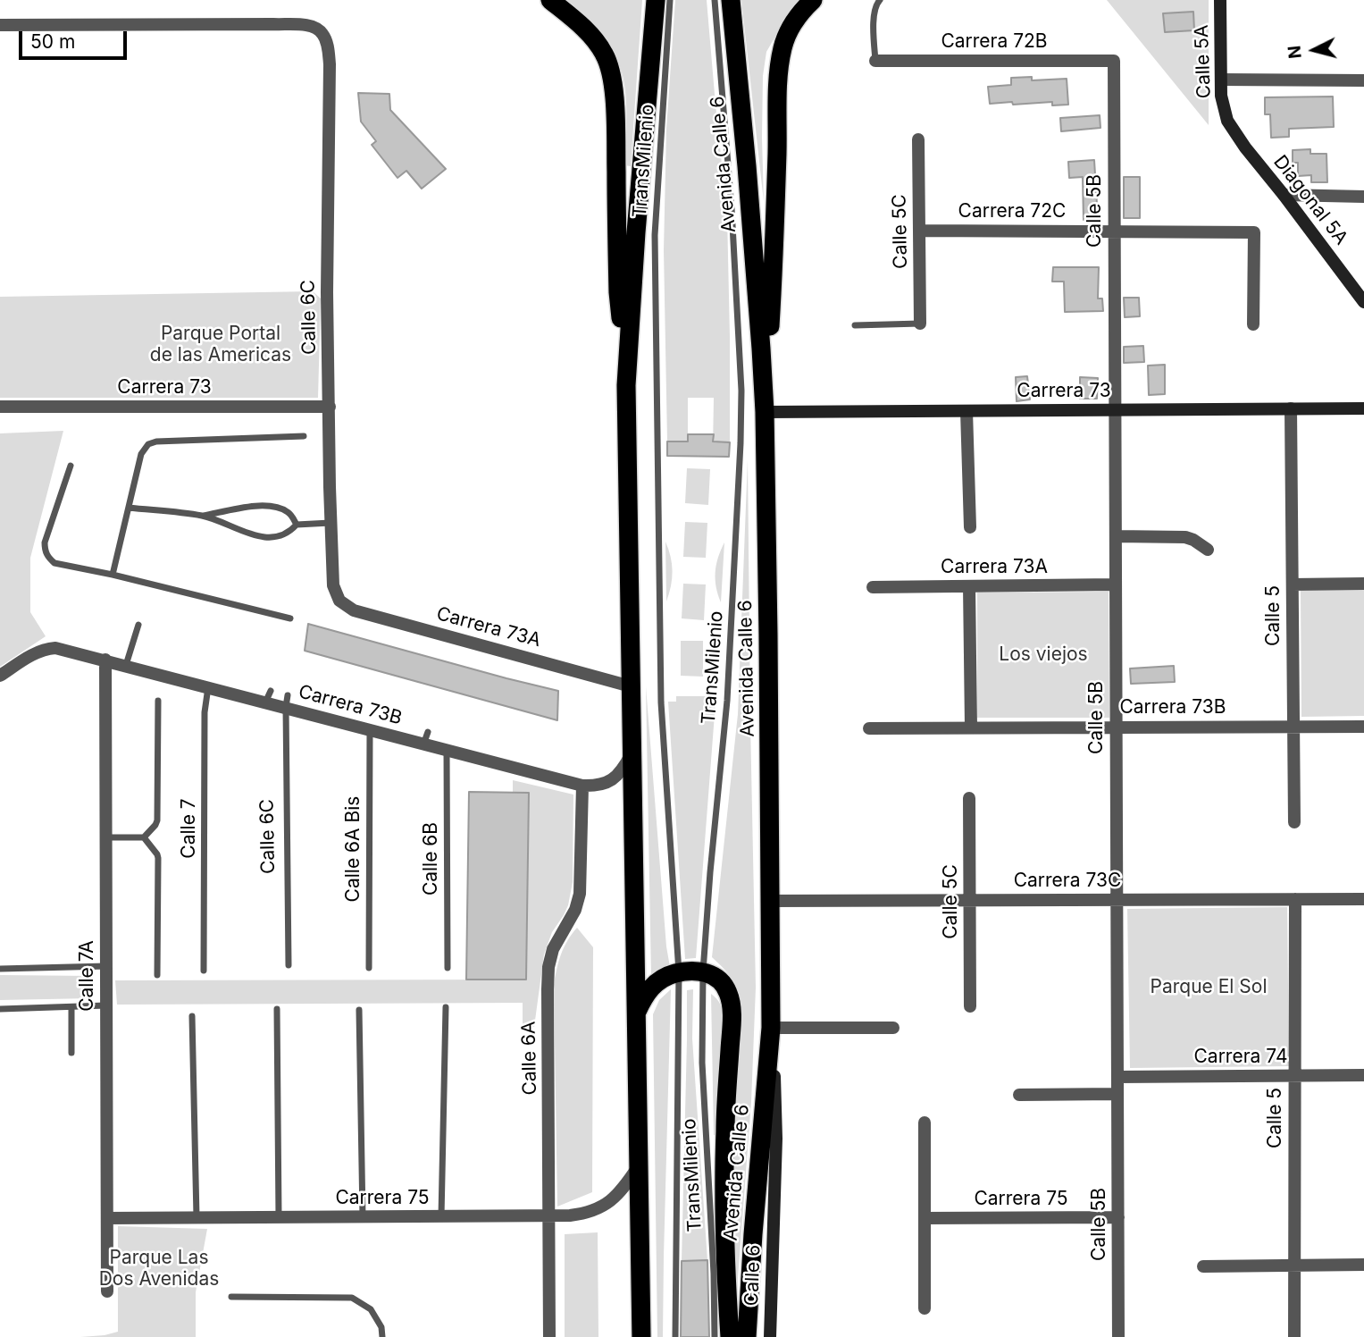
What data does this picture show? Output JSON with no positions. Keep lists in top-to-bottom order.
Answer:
{
  "streets": {
    "highway": ["Avenida Calle 6"],
    "street": [
      "Carrera 72B",
      "Calle 5A",
      "Diagonal 5A",
      "Calle 5B",
      "Carrera 72C",
      "Calle 5C",
      "Calle 6C",
      "Carrera 73",
      "Carrera 73A",
      "Calle 5",
      "Carrera 73B",
      "Carrera 73C",
      "Calle 7A",
      "Carrera 74",
      "Calle 6A",
      "Carrera 75",
      "Calle 6"
    ],
    "lane": [
      "TransMilenio",
      "Calle 7",
      "Calle 6A Bis",
      "Calle 6B"
    ]
  },
  "crossings": [
    ["Carrera 72B", "Calle 5B"],
    ["Calle 5A", "Diagonal 5A"],
    ["Avenida Calle 6", "Carrera 73"],
    ["Avenida Calle 6", "Carrera 73C"],
    ["Avenida Calle 6", "Calle 6"],
    ["Calle 5B", "Carrera 72C"],
    ["Calle 5B", "Carrera 73"],
    ["Calle 5B", "Carrera 73A"],
    ["Calle 5B", "Carrera 73B"],
    ["Calle 5B", "Carrera 73C"],
    ["Calle 5B", "Carrera 74"],
    ["Calle 5B", "Carrera 75"],
    ["Carrera 72C", "Calle 5C"],
    ["Calle 5C", "Carrera 73C"],
    ["Calle 6C", "Carrera 73"],
    ["Calle 6C", "Carrera 73A"],
    ["Calle 6C", "Carrera 73B"],
    ["Carrera 73", "Calle 5"],
    ["Calle 5", "Carrera 73B"],
    ["Calle 5", "Carrera 73C"],
    ["Calle 5", "Carrera 74"],
    ["Carrera 73B", "Calle 7"],
    ["Carrera 73B", "Calle 6A Bis"],
    ["Carrera 73B", "Calle 6B"],
    ["Carrera 73B", "Calle 7A"],
    ["Carrera 73B", "Calle 6A"],
    ["Calle 7A", "Carrera 75"],
    ["Calle 6A", "Carrera 75"]
  ],
  "parks": [
    "Parque Portal de las Americas",
    "Los viejos",
    "Parque El Sol",
    "Parque Las Dos Avenidas"
  ],
  "scale_bar": "50 m",
  "north": "left"
}
